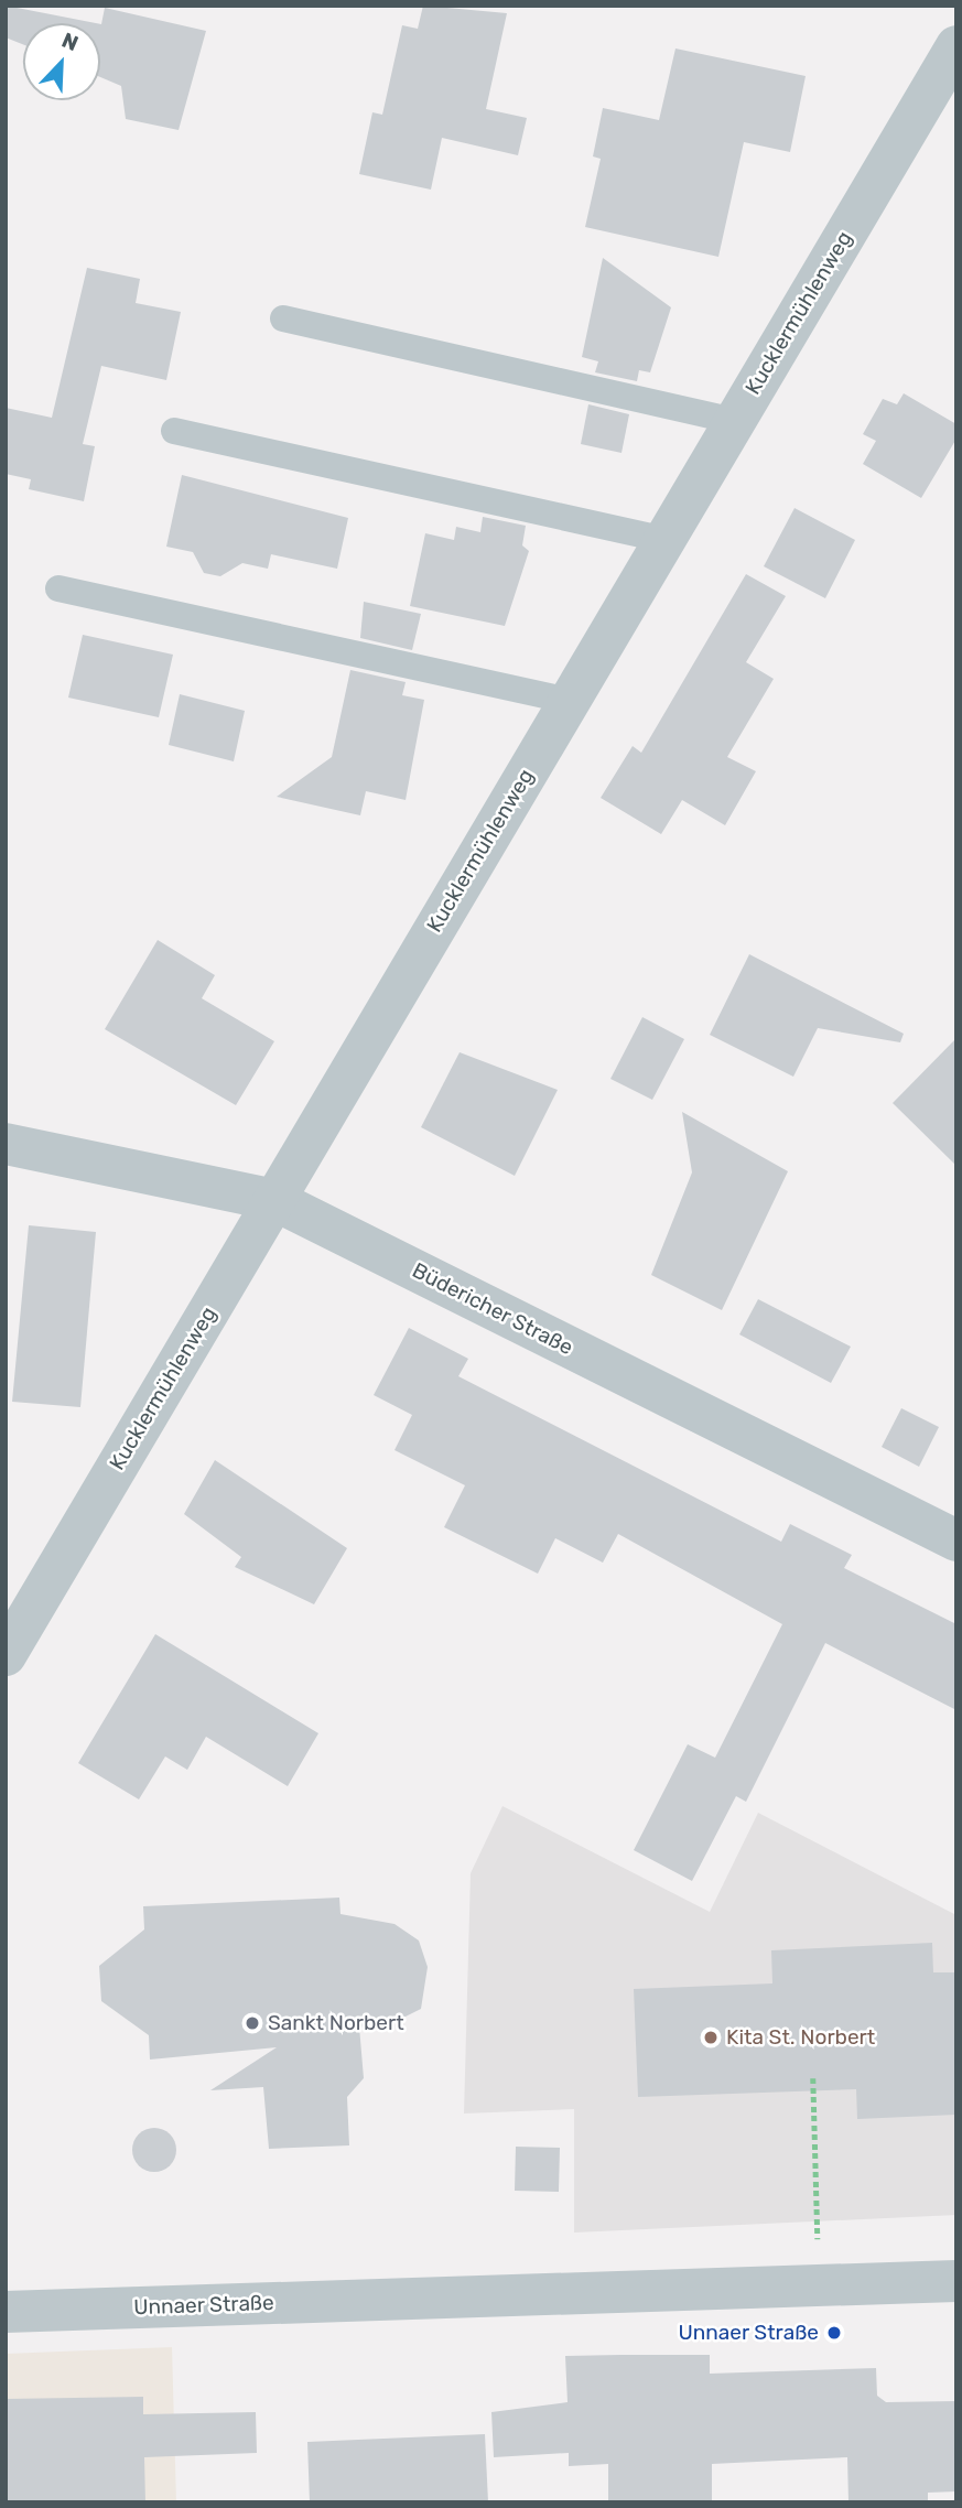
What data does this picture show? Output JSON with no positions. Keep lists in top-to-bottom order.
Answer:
{
  "streets": {
    "street": ["Kucklermühlenweg", "Büdericher Straße", "Unnaer Straße"]
  },
  "crossings": [
    ["Kucklermühlenweg", "Büdericher Straße"]
  ],
  "places": ["Sankt Norbert", "Kita St. Norbert", "Unnaer Straße"],
  "north": "top right"
}
